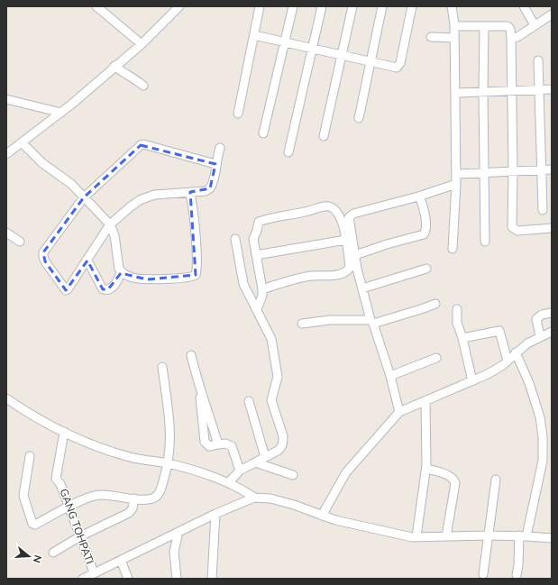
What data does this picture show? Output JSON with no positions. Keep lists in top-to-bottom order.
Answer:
{
  "streets": {
    "street": ["GANG TOHPATI"]
  },
  "north": "right"
}
